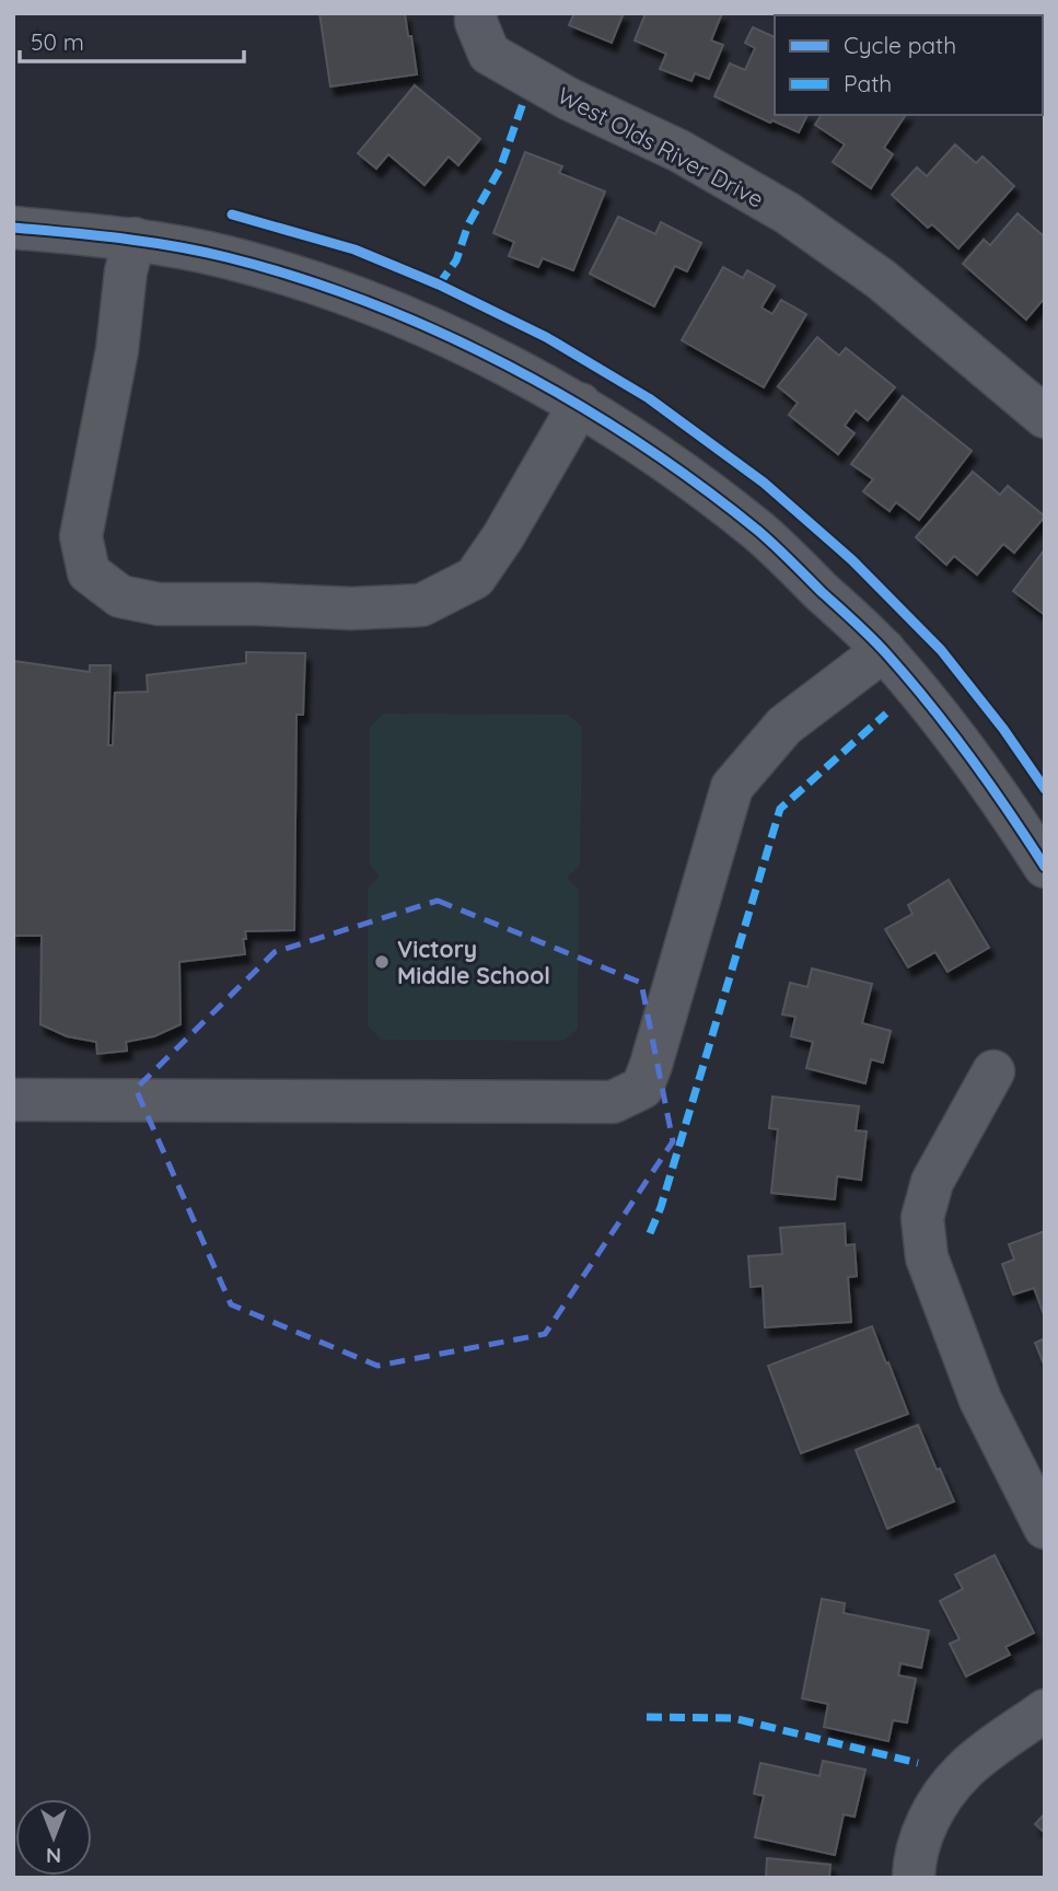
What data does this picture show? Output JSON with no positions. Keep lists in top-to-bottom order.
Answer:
{
  "streets": {
    "street": ["West Olds River Drive"]
  },
  "places": ["Victory Middle School"],
  "legend": ["Cycle path", "Path"],
  "scale_bar": "50 m",
  "north": "bottom"
}
